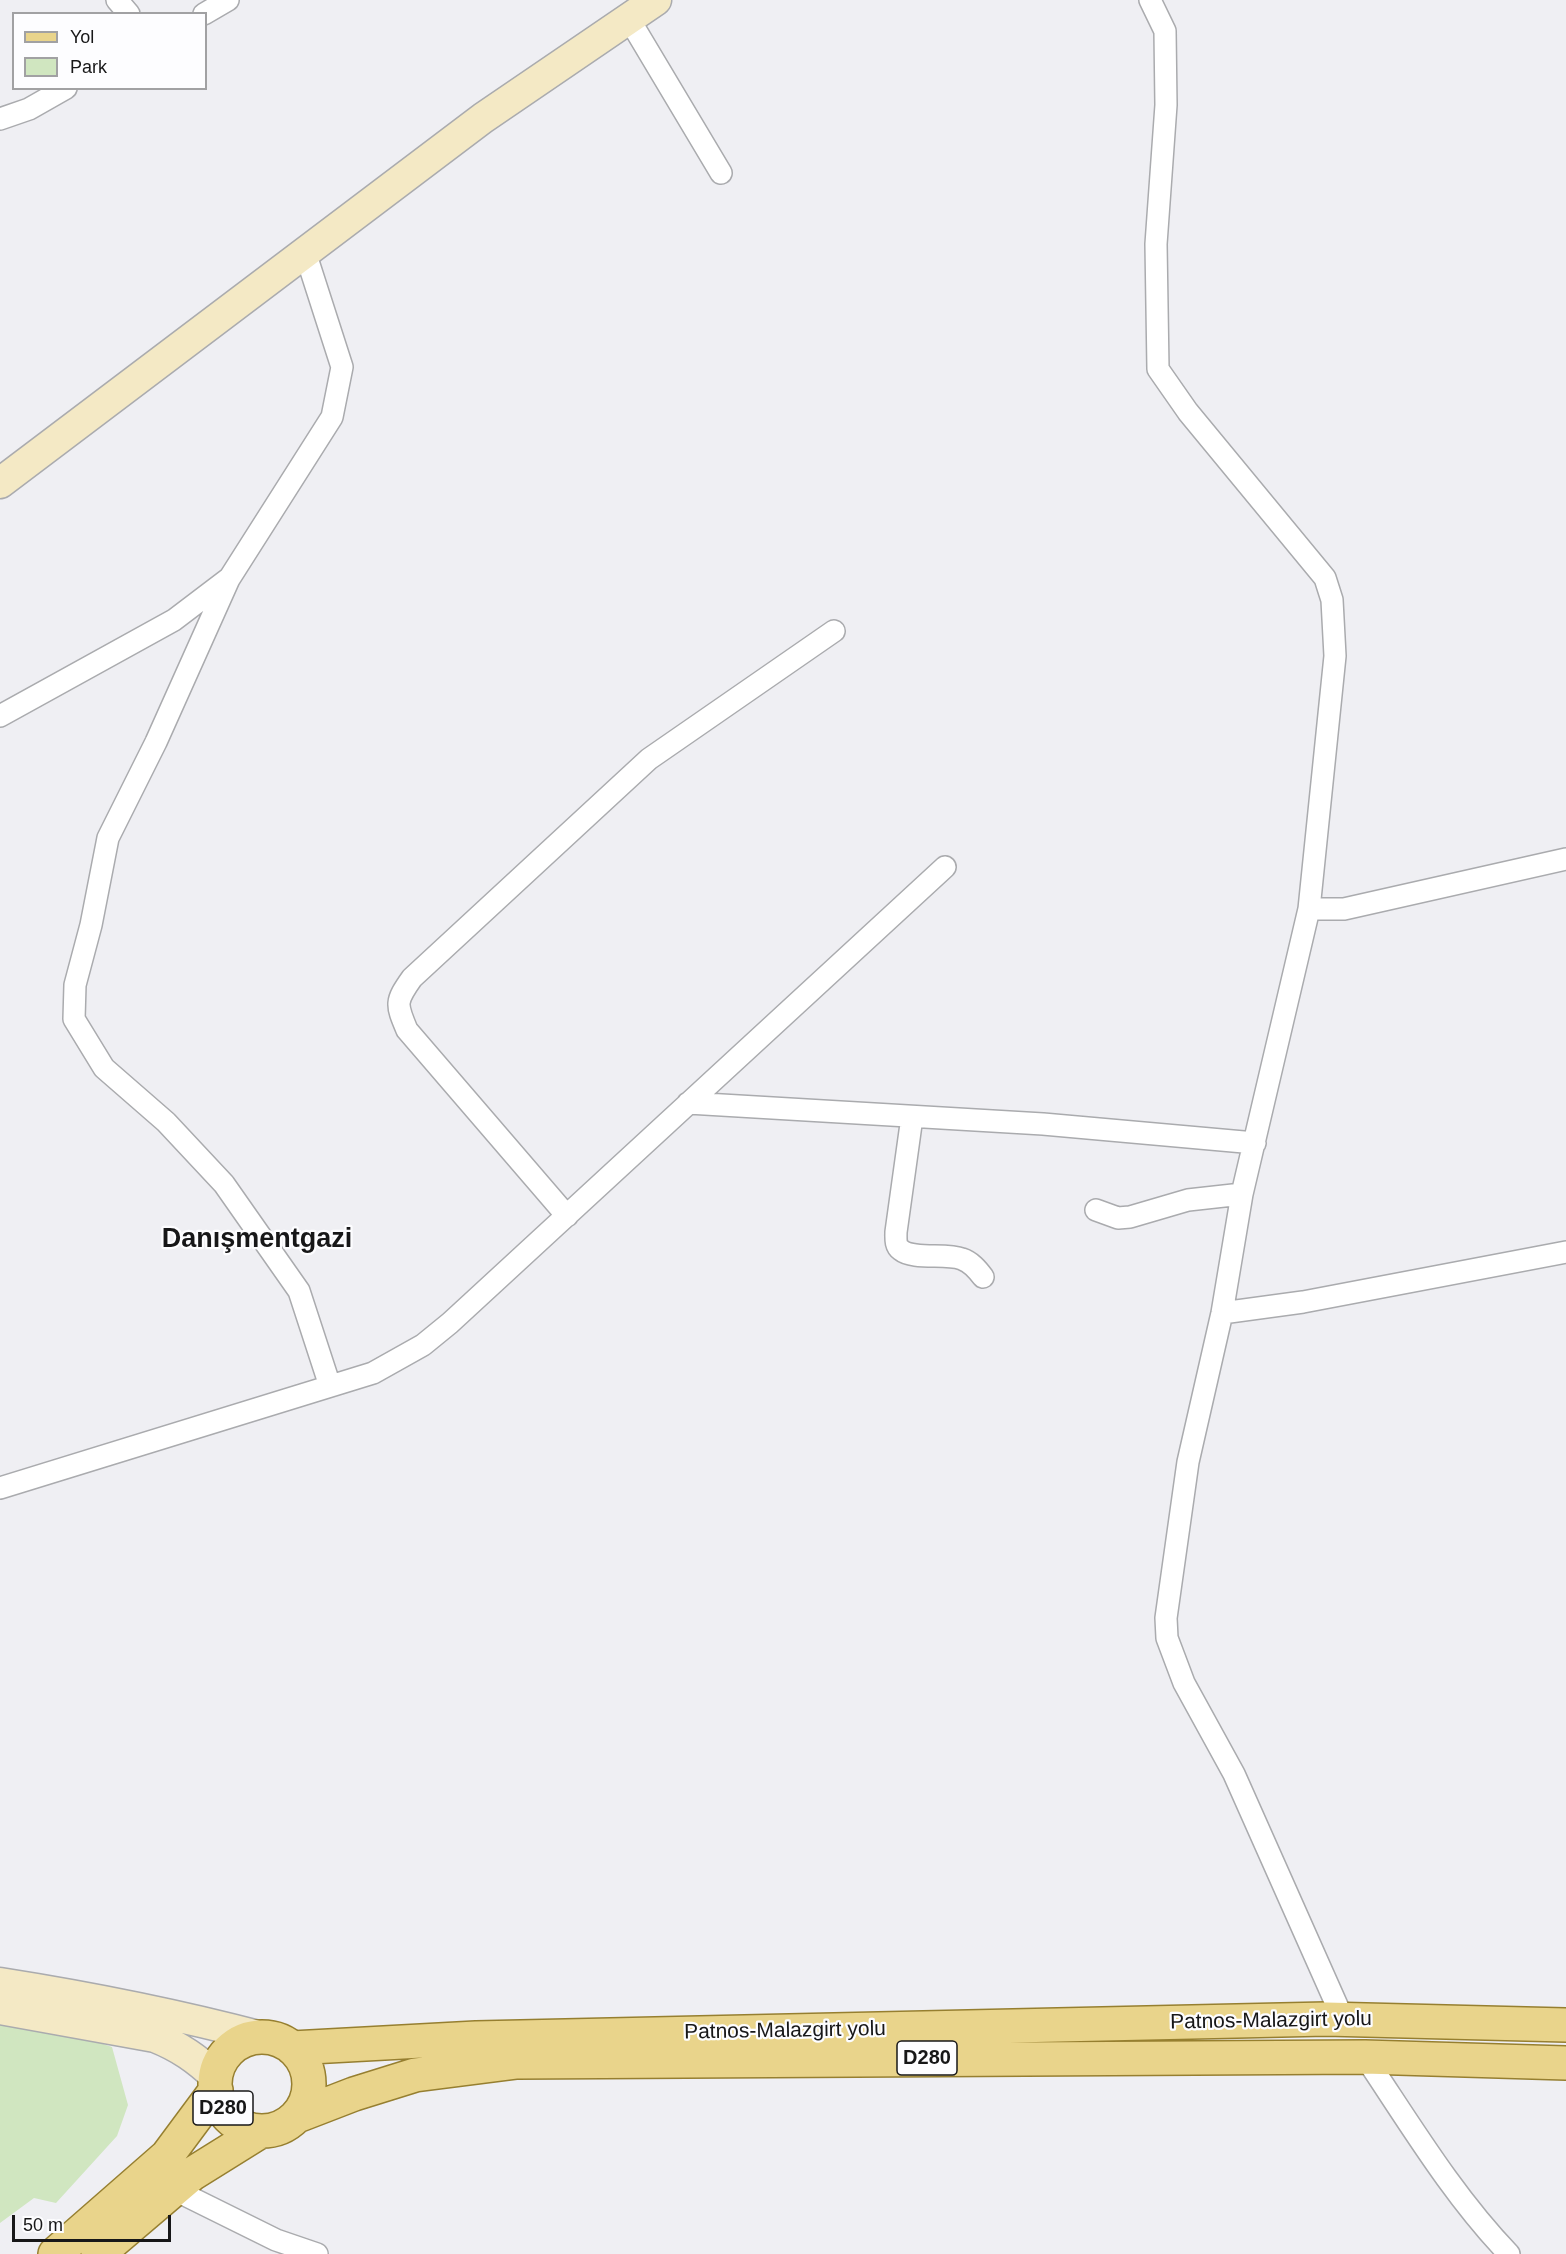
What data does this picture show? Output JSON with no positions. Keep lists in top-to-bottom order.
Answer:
{
  "streets": {
    "main road": ["Patnos-Malazgirt yolu", "D280"]
  },
  "crossings": [
    ["Patnos-Malazgirt yolu", "D280"]
  ],
  "districts": ["Danışmentgazi"],
  "legend": ["Yol", "Park"],
  "scale_bar": "50 m"
}
